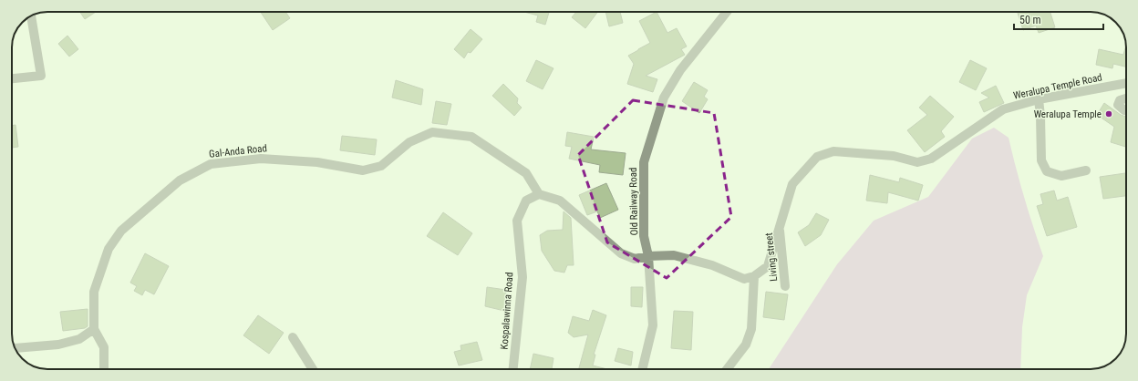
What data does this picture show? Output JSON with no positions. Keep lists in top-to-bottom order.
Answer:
{
  "streets": {
    "street": [
      "Weralupa Temple Road",
      "Gal-Anda Road",
      "Old Railway Road",
      "Living street",
      "Kospalawinna Road"
    ]
  },
  "crossings": [
    ["Weralupa Temple Road", "Living street"],
    ["Gal-Anda Road", "Kospalawinna Road"]
  ],
  "places": ["Weralupa Temple"],
  "scale_bar": "50 m"
}
